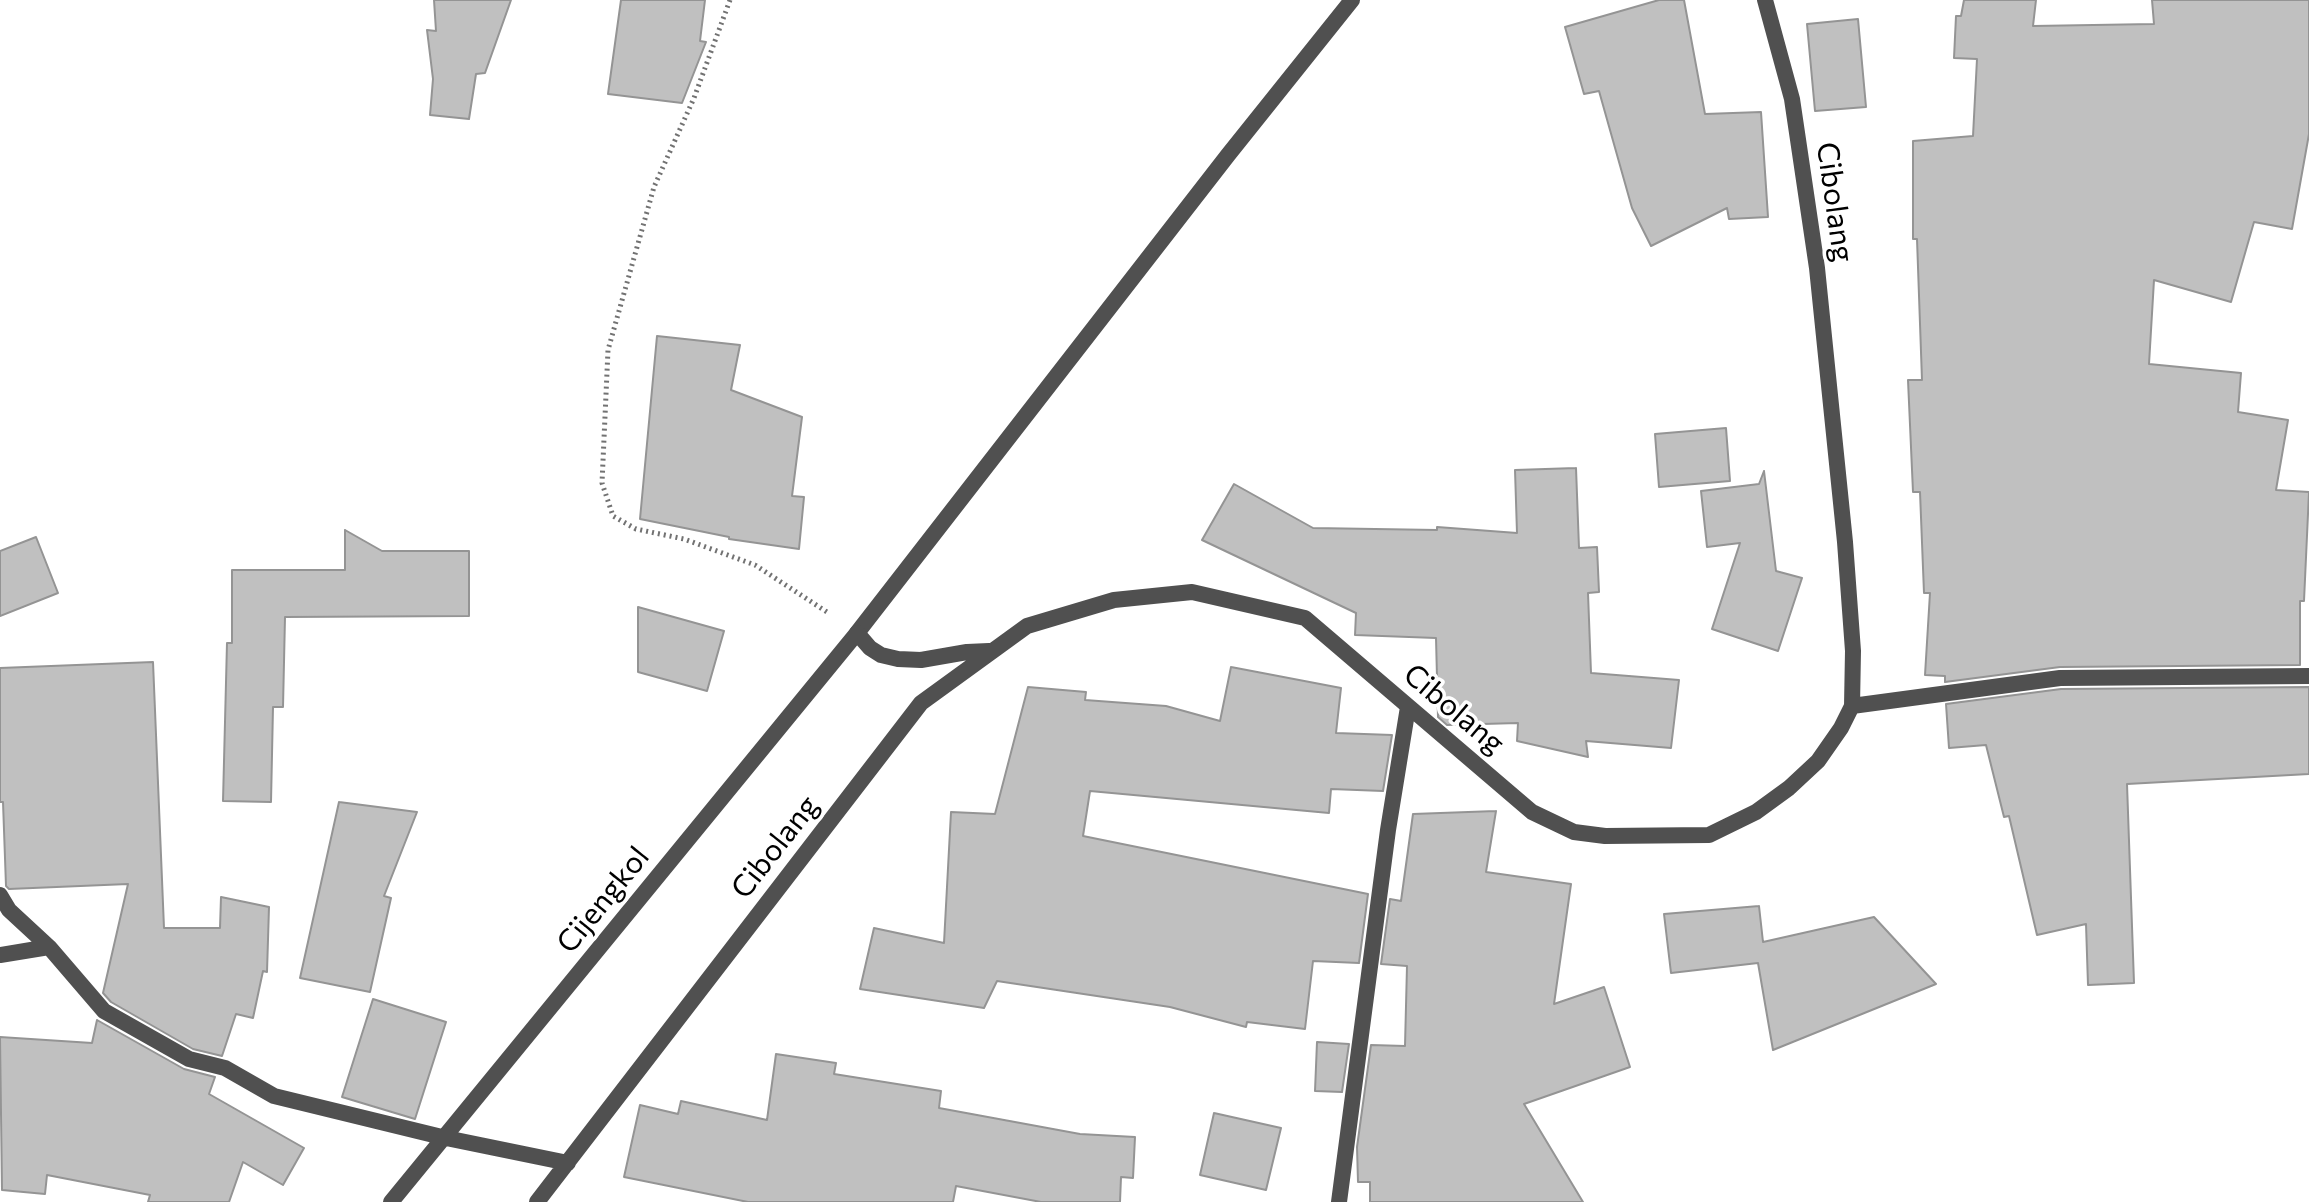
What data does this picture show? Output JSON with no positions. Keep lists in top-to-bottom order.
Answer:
{
  "streets": {
    "street": ["Cibolang", "Cijengkol"]
  }
}
